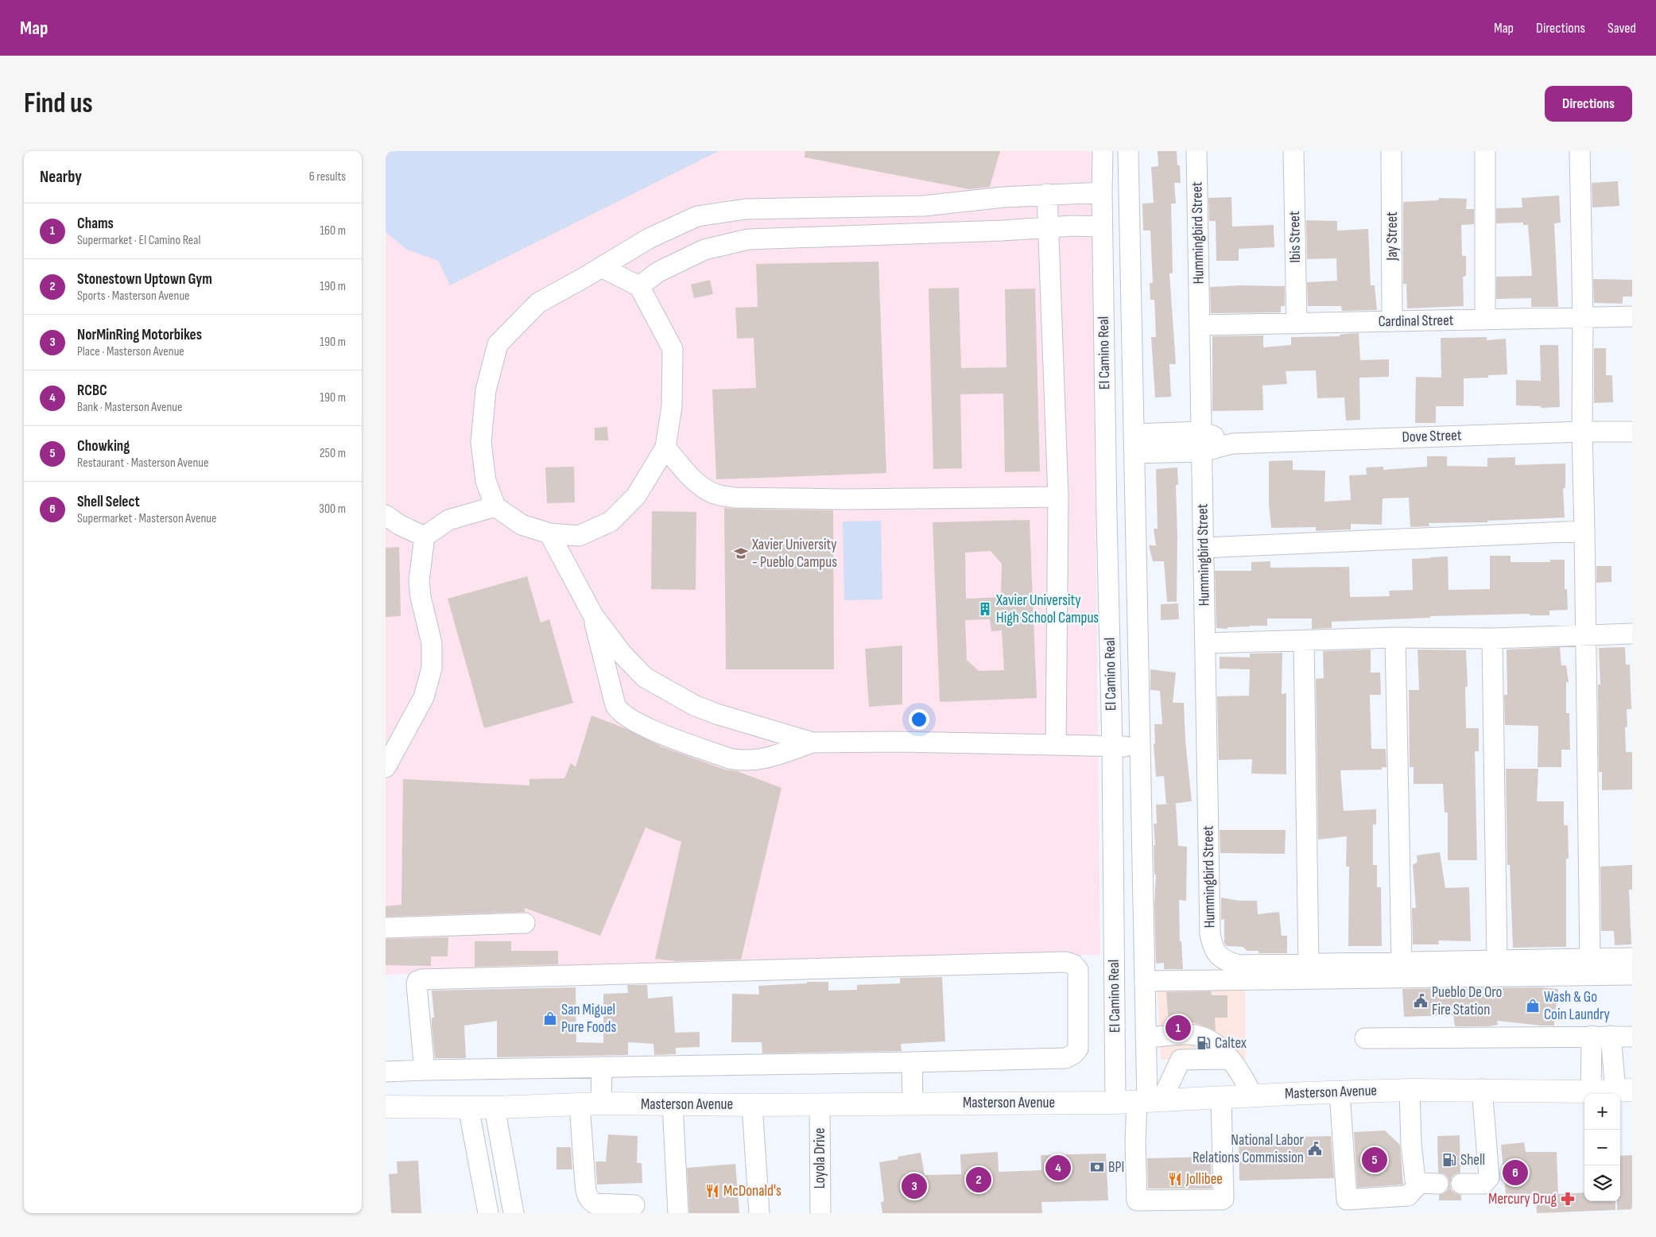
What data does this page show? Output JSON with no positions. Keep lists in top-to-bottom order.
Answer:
{
  "streets": {
    "main road": ["Masterson Avenue"],
    "street": [
      "Hummingbird Street",
      "Jay Street",
      "Ibis Street",
      "Cardinal Street",
      "El Camino Real",
      "Dove Street",
      "Loyola Drive"
    ]
  },
  "crossings": [
    ["Hummingbird Street", "Cardinal Street"],
    ["Hummingbird Street", "Dove Street"],
    ["Jay Street", "Cardinal Street"],
    ["Ibis Street", "Cardinal Street"],
    ["El Camino Real", "Dove Street"],
    ["El Camino Real", "Masterson Avenue"],
    ["Masterson Avenue", "Loyola Drive"]
  ],
  "places": {
    "school or university": ["Xavier University - Pueblo Campus"],
    "building": ["Xavier University High School Campus"],
    "public building": ["Pueblo De Oro Fire Station", "National Labor Relations Commission"],
    "shop": ["Wash & Go Coin Laundry", "San Miguel Pure Foods"],
    "fuel station": ["Caltex", "Shell"],
    "bank": ["BPI"],
    "restaurant": ["Jollibee", "McDonald's"],
    "pharmacy": ["Mercury Drug"]
  },
  "page": {
    "header": "Map",
    "nav": ["Map", "Directions", "Saved"],
    "buttons": "Directions",
    "title": "Find us",
    "heading": ["Nearby", "6 results"],
    "list": [
      {
        "mark": "1",
        "name": "Chams",
        "note": "Supermarket · El Camino Real",
        "value": "160 m"
      },
      {
        "mark": "2",
        "name": "Stonestown Uptown Gym",
        "note": "Sports · Masterson Avenue",
        "value": "190 m"
      },
      {
        "mark": "3",
        "name": "NorMinRing Motorbikes",
        "note": "Place · Masterson Avenue",
        "value": "190 m"
      },
      {
        "mark": "4",
        "name": "RCBC",
        "note": "Bank · Masterson Avenue",
        "value": "190 m"
      },
      {
        "mark": "5",
        "name": "Chowking",
        "note": "Restaurant · Masterson Avenue",
        "value": "250 m"
      },
      {
        "mark": "6",
        "name": "Shell Select",
        "note": "Supermarket · Masterson Avenue",
        "value": "300 m"
      }
    ],
    "pins": [
      "1",
      "5",
      "4",
      "6",
      "2",
      "3"
    ],
    "map_buttons": ["+", "−"]
  }
}
